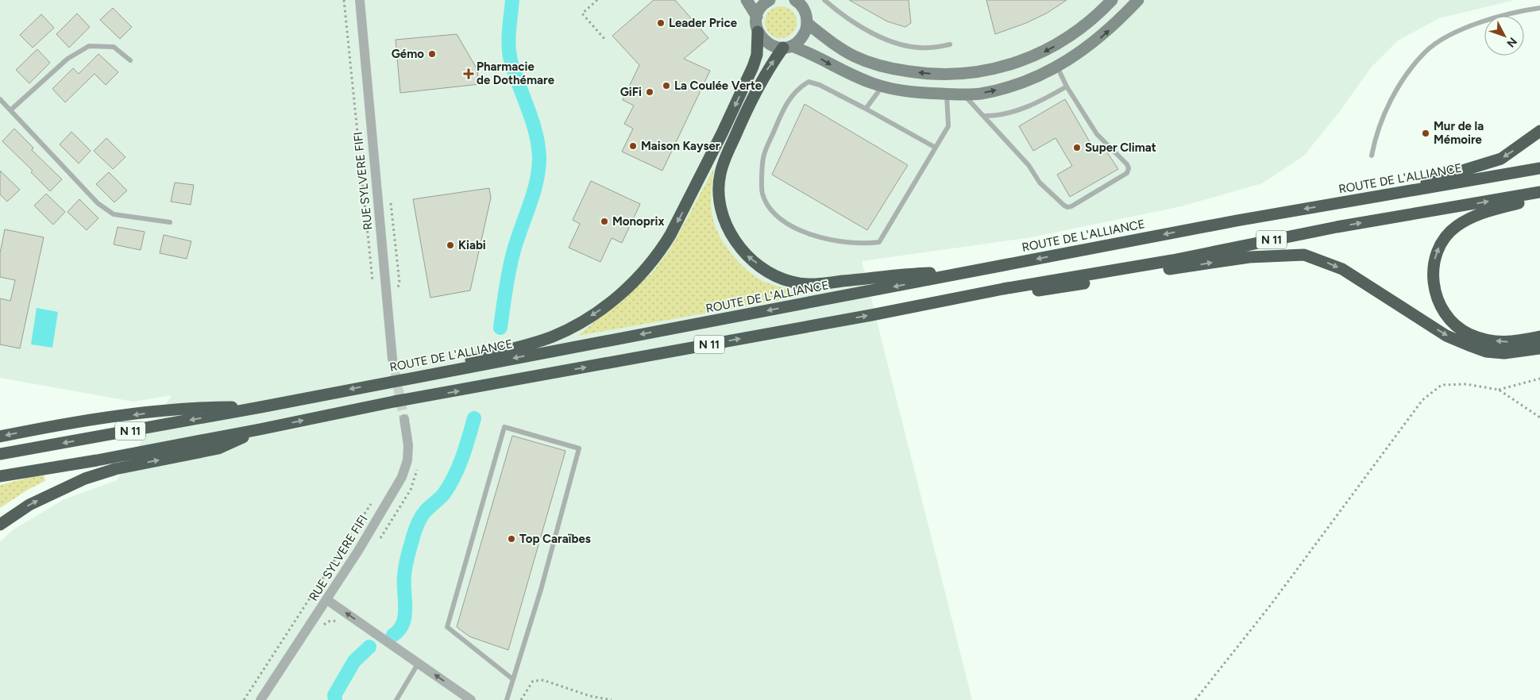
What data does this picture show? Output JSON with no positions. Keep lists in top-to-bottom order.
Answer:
{
  "streets": {
    "highway": ["ROUTE DE L'ALLIANCE", "N 11"],
    "street": ["RUE SYLVERE FIFI"]
  },
  "places": {
    "other": [
      "Leader Price",
      "Gémo",
      "La Coulée Verte",
      "GiFi",
      "Mur de la Mémoire",
      "Maison Kayser",
      "Super Climat",
      "Monoprix",
      "Kiabi",
      "Top Caraïbes"
    ],
    "health": ["Pharmacie de Dothémare"]
  },
  "north": "bottom right"
}
